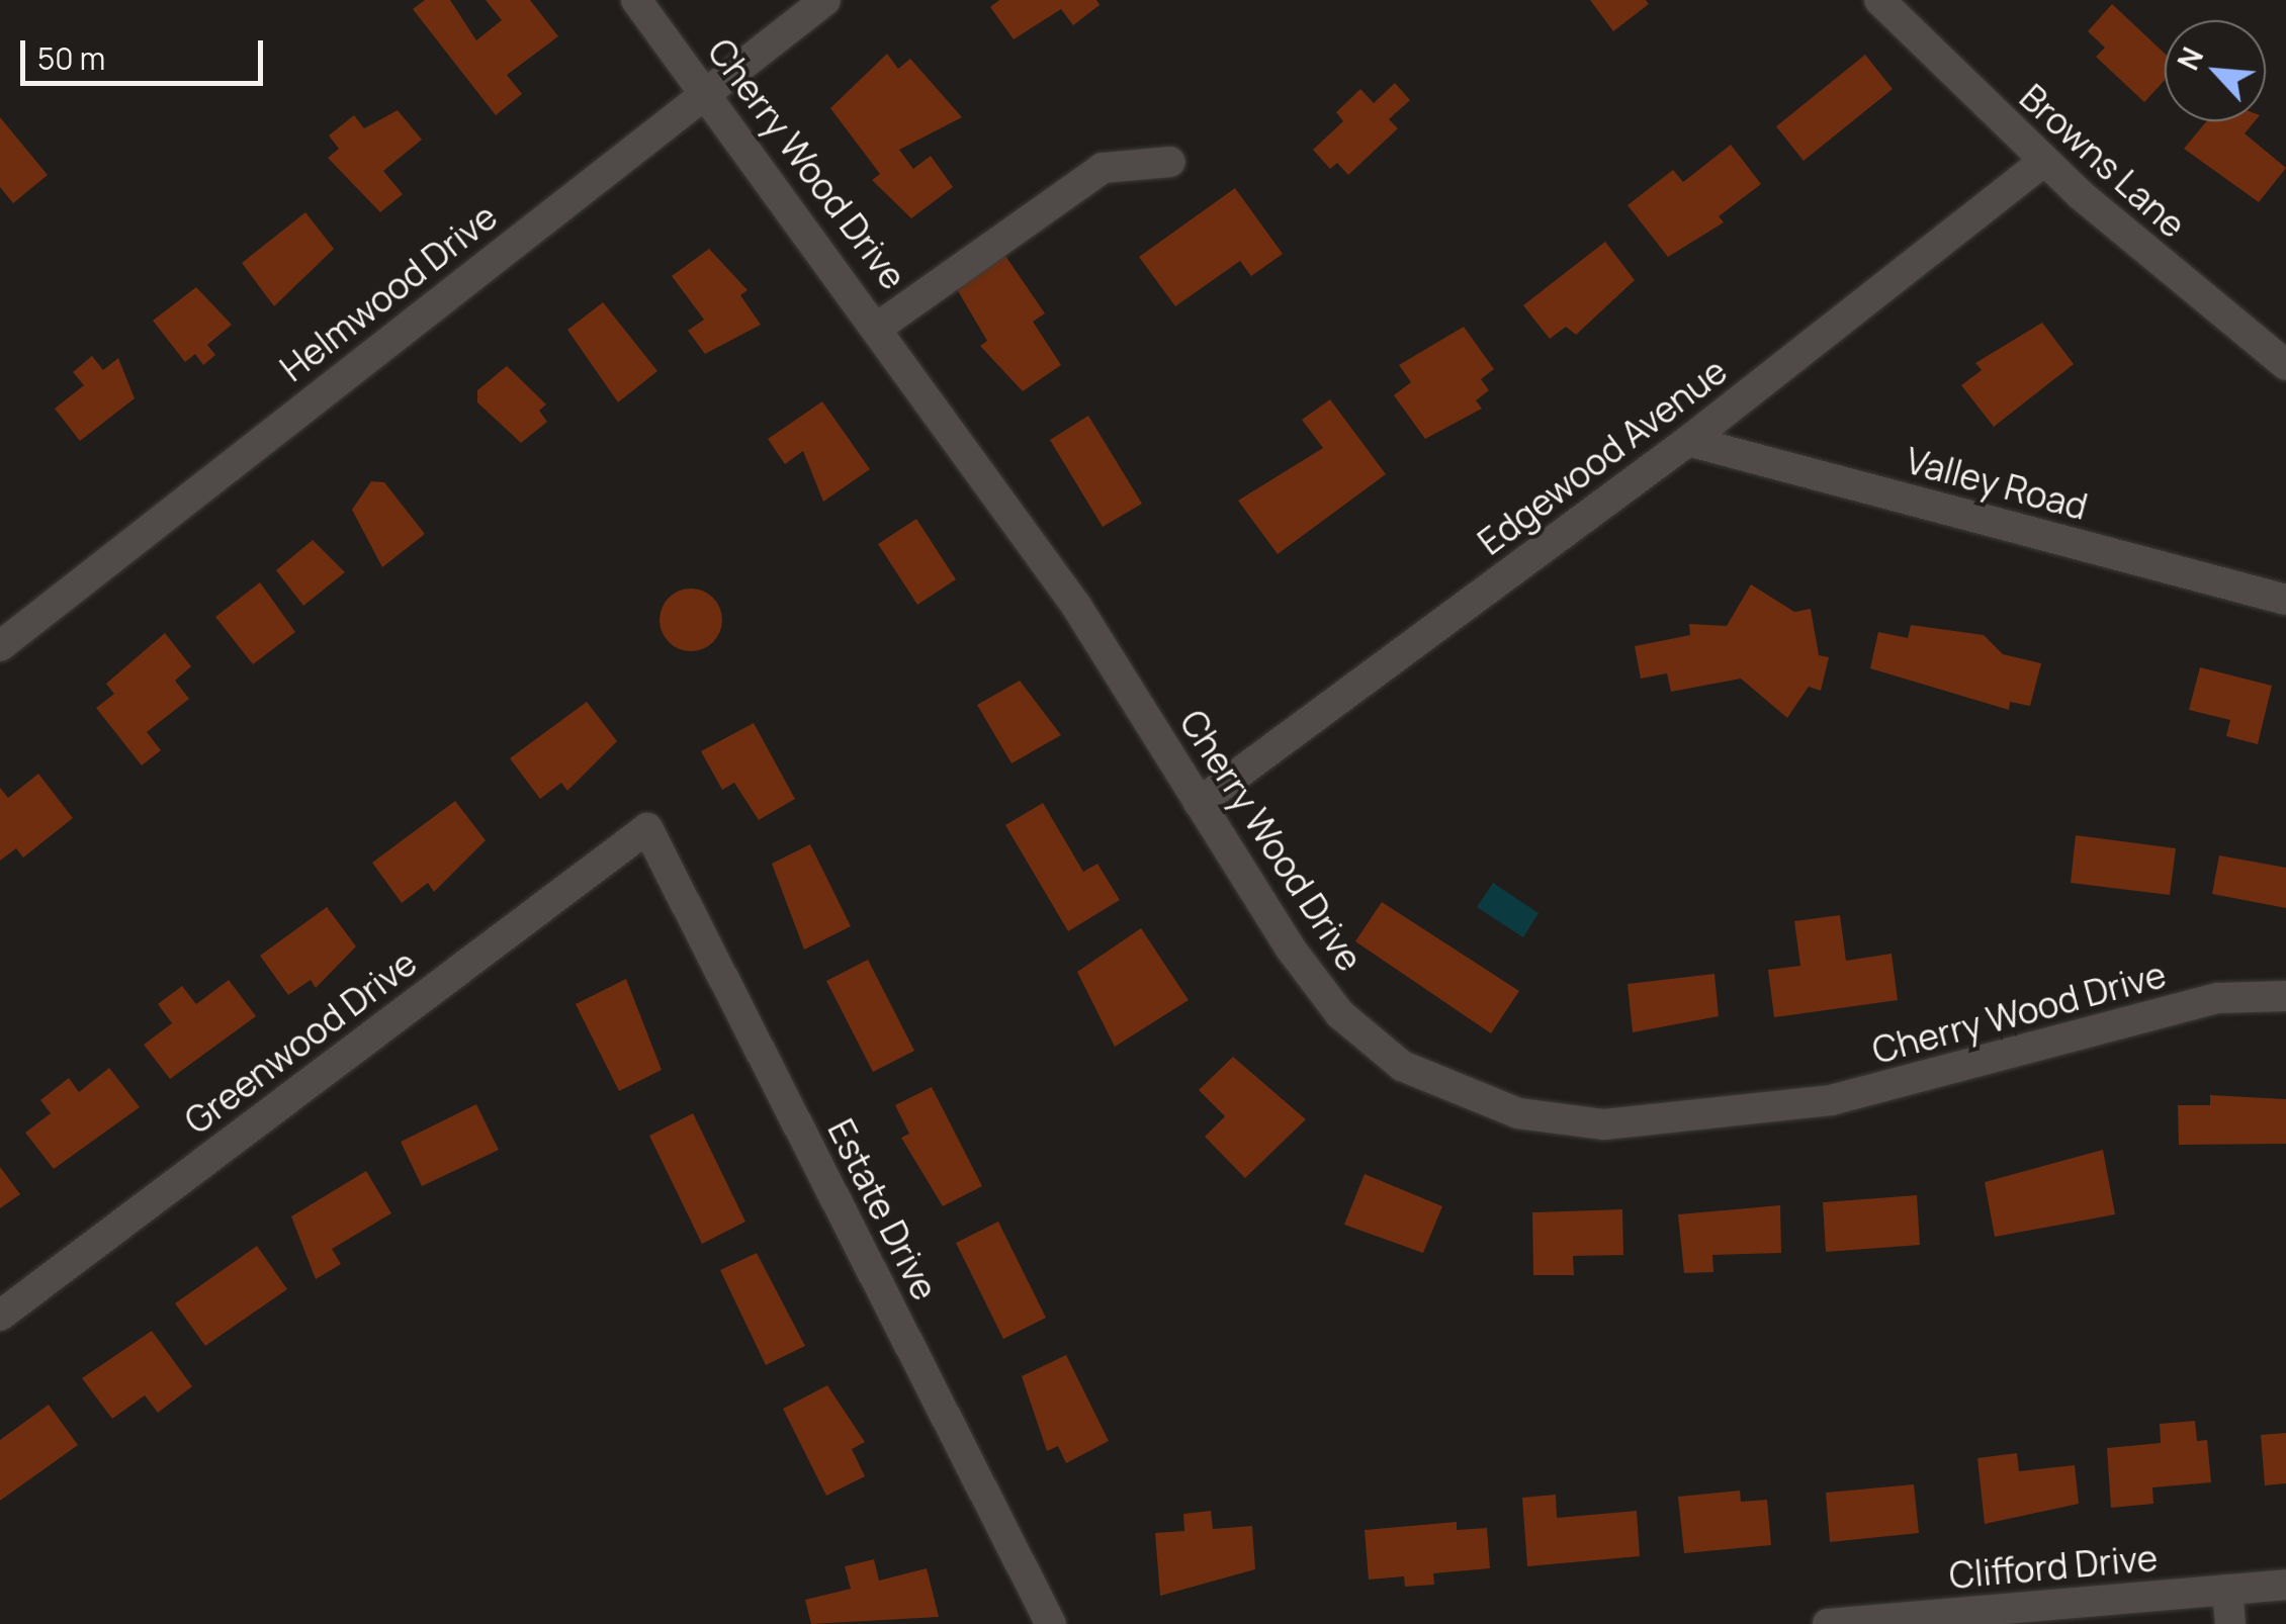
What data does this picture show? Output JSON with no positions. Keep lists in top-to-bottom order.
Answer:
{
  "streets": {
    "street": [
      "Browns Lane",
      "Cherry Wood Drive",
      "Helmwood Drive",
      "Edgewood Avenue",
      "Valley Road",
      "Greenwood Drive",
      "Estate Drive",
      "Clifford Drive"
    ]
  },
  "crossings": [
    ["Browns Lane", "Edgewood Avenue"],
    ["Cherry Wood Drive", "Helmwood Drive"],
    ["Cherry Wood Drive", "Edgewood Avenue"],
    ["Edgewood Avenue", "Valley Road"],
    ["Greenwood Drive", "Estate Drive"]
  ],
  "scale_bar": "50 m",
  "north": "top left"
}
